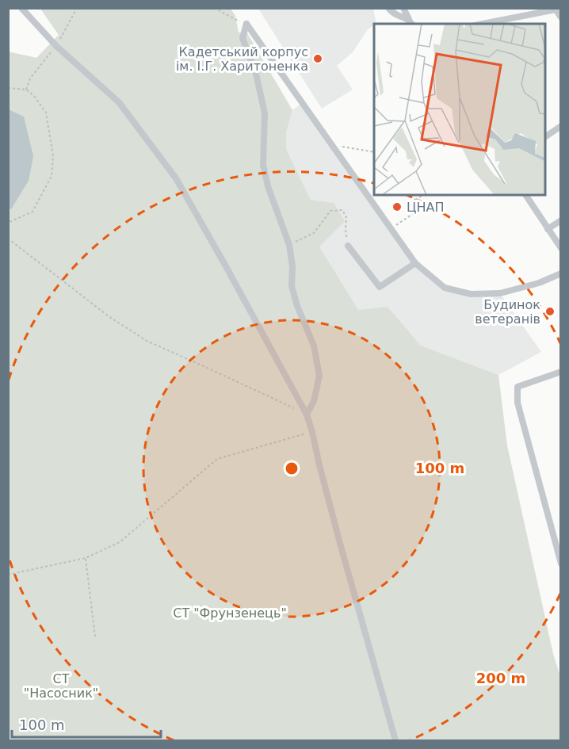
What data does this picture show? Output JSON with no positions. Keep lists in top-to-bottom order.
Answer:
{
  "parks": ["СТ \"Фрунзенець\"", "СТ \"Насосник\""],
  "places": ["Кадетський корпус ім. І.Г. Харитоненка", "ЦНАП", "Будинок ветеранів"],
  "scale_bar": "100 m",
  "rings": ["100 m", "200 m"]
}
